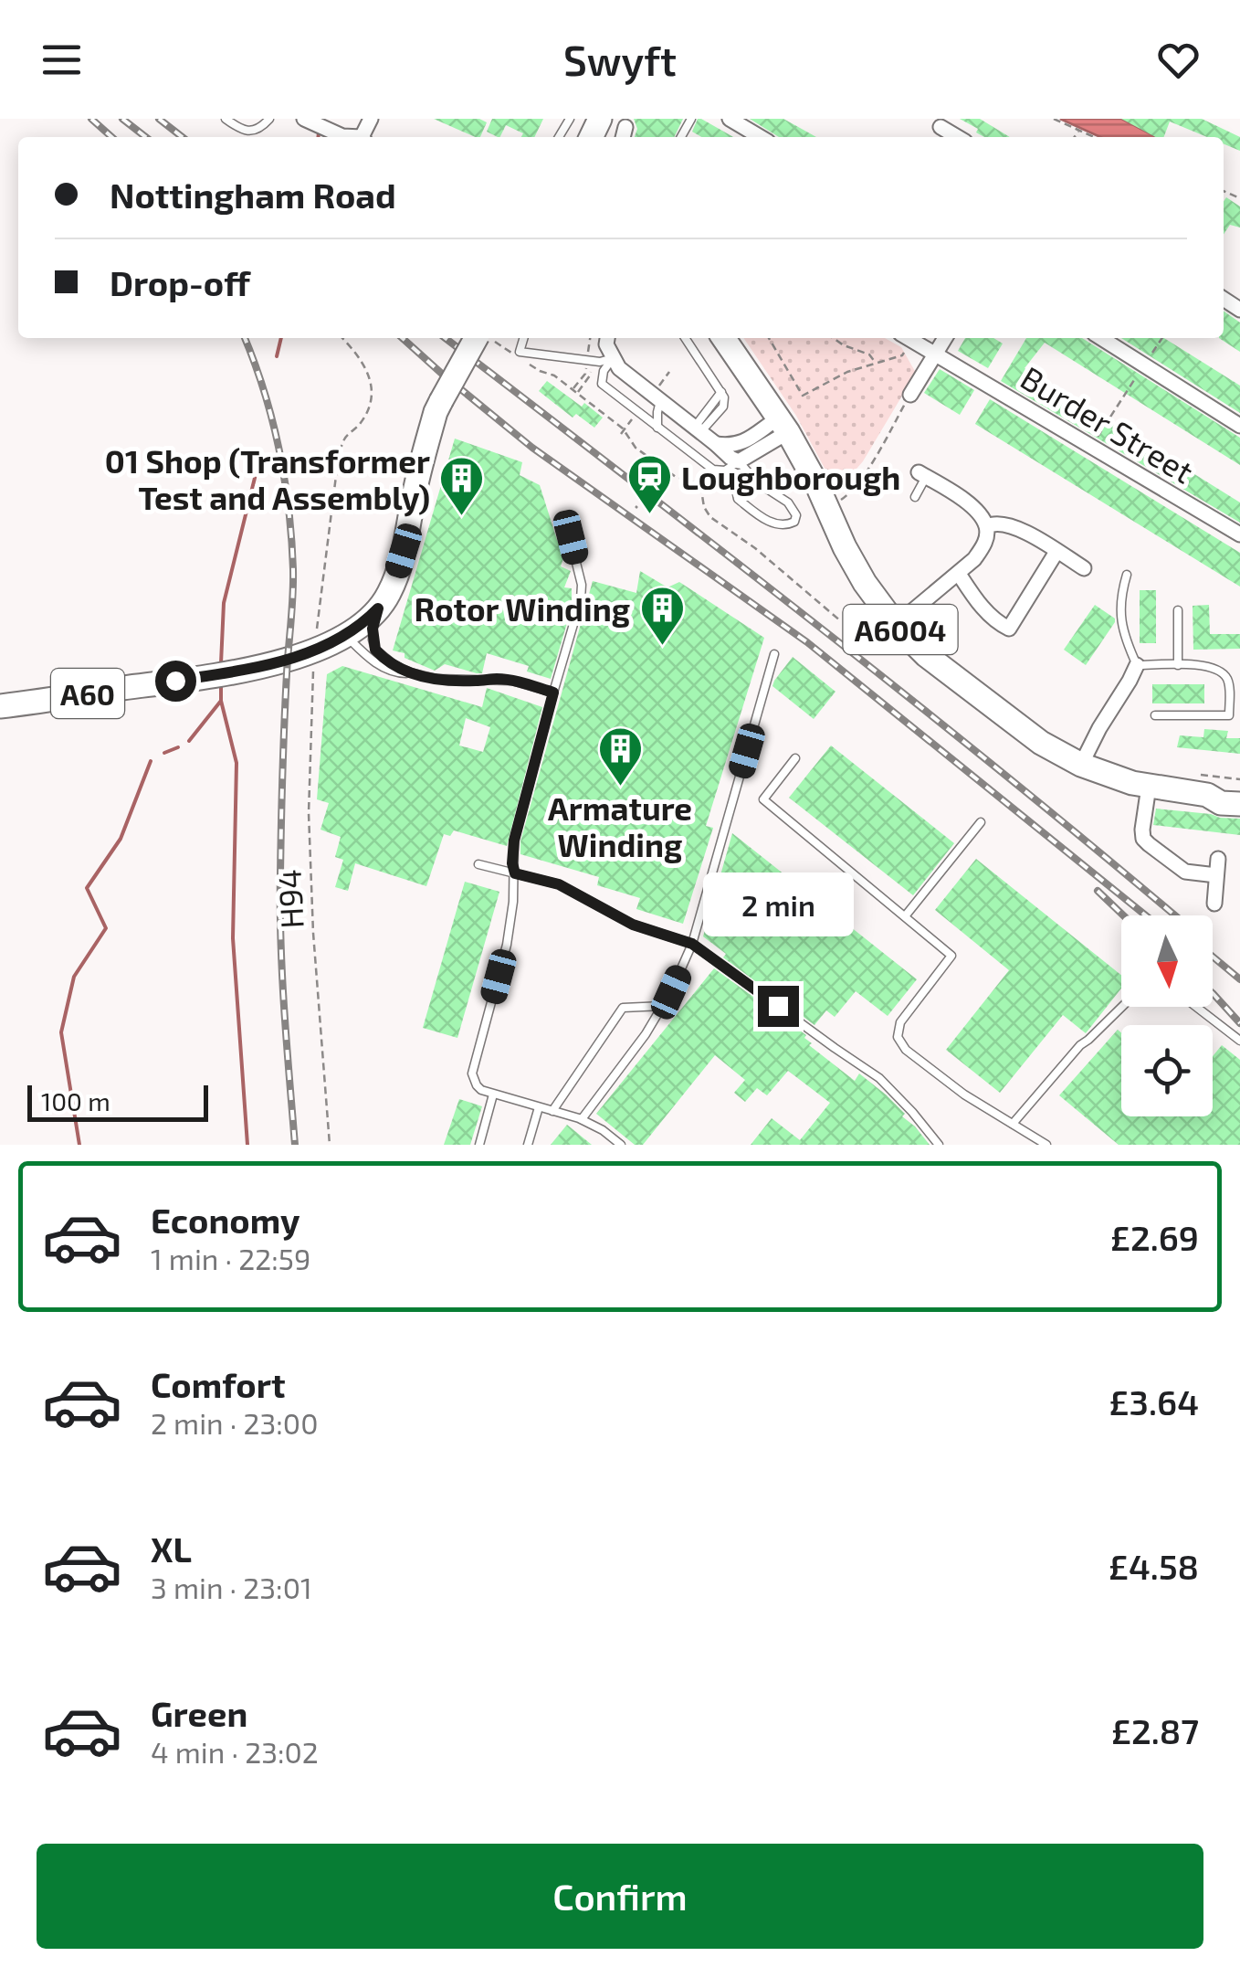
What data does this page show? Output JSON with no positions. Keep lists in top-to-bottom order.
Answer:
{
  "streets": {
    "main road": ["A6004", "A60"],
    "street": ["Burder Street"],
    "path": ["H94"]
  },
  "crossings": [
    ["A60", "H94"]
  ],
  "places": {
    "station": ["Loughborough"],
    "building": ["01 Shop (Transformer Test and Assembly)", "Rotor Winding", "Armature Winding"]
  },
  "scale_bar": "100 m",
  "north": "bottom",
  "page": {
    "header": "Swyft",
    "banner": ["Nottingham Road", "Drop-off"],
    "bubble": "2 min",
    "scale": "100 m",
    "list": [
      {
        "name": "Economy",
        "note": "1 min · 22:59",
        "value": "£2.69"
      },
      {
        "name": "Comfort",
        "note": "2 min · 23:00",
        "value": "£3.64"
      },
      {
        "name": "XL",
        "note": "3 min · 23:01",
        "value": "£4.58"
      },
      {
        "name": "Green",
        "note": "4 min · 23:02",
        "value": "£2.87"
      }
    ],
    "buttons": "Confirm"
  }
}
